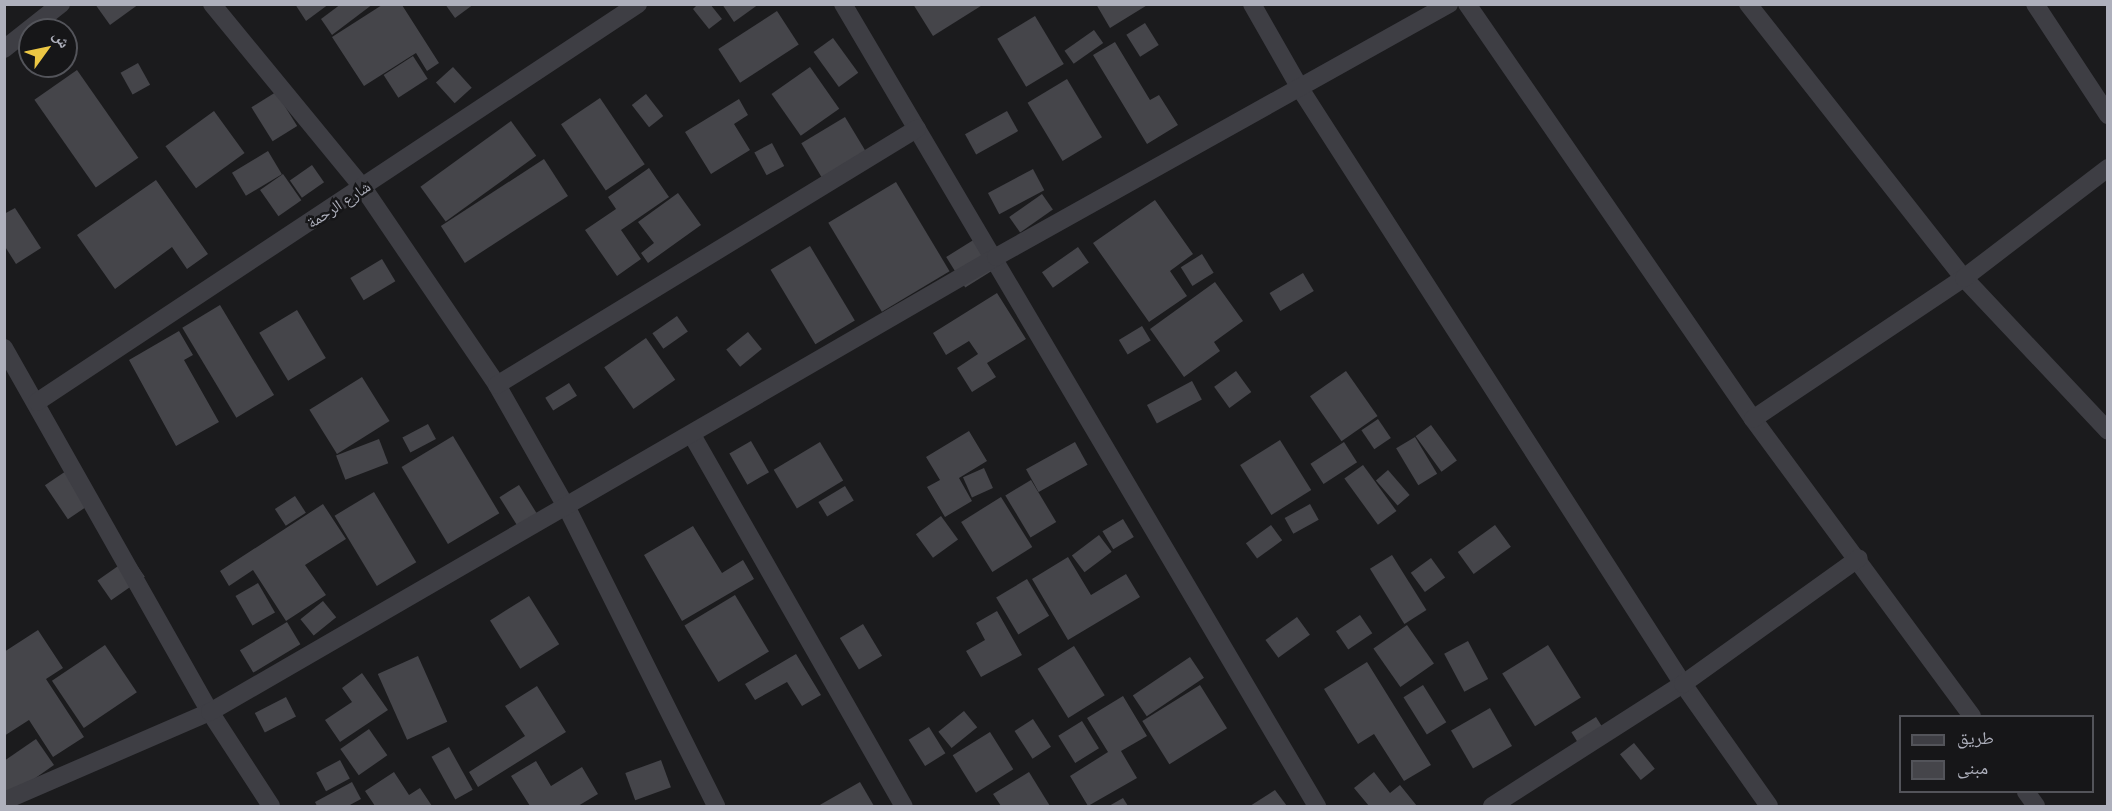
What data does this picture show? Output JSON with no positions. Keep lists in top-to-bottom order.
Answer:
{
  "streets": {
    "street": ["شارع الرحمة"]
  },
  "legend": ["طريق", "مبنى"],
  "north": "top right"
}
